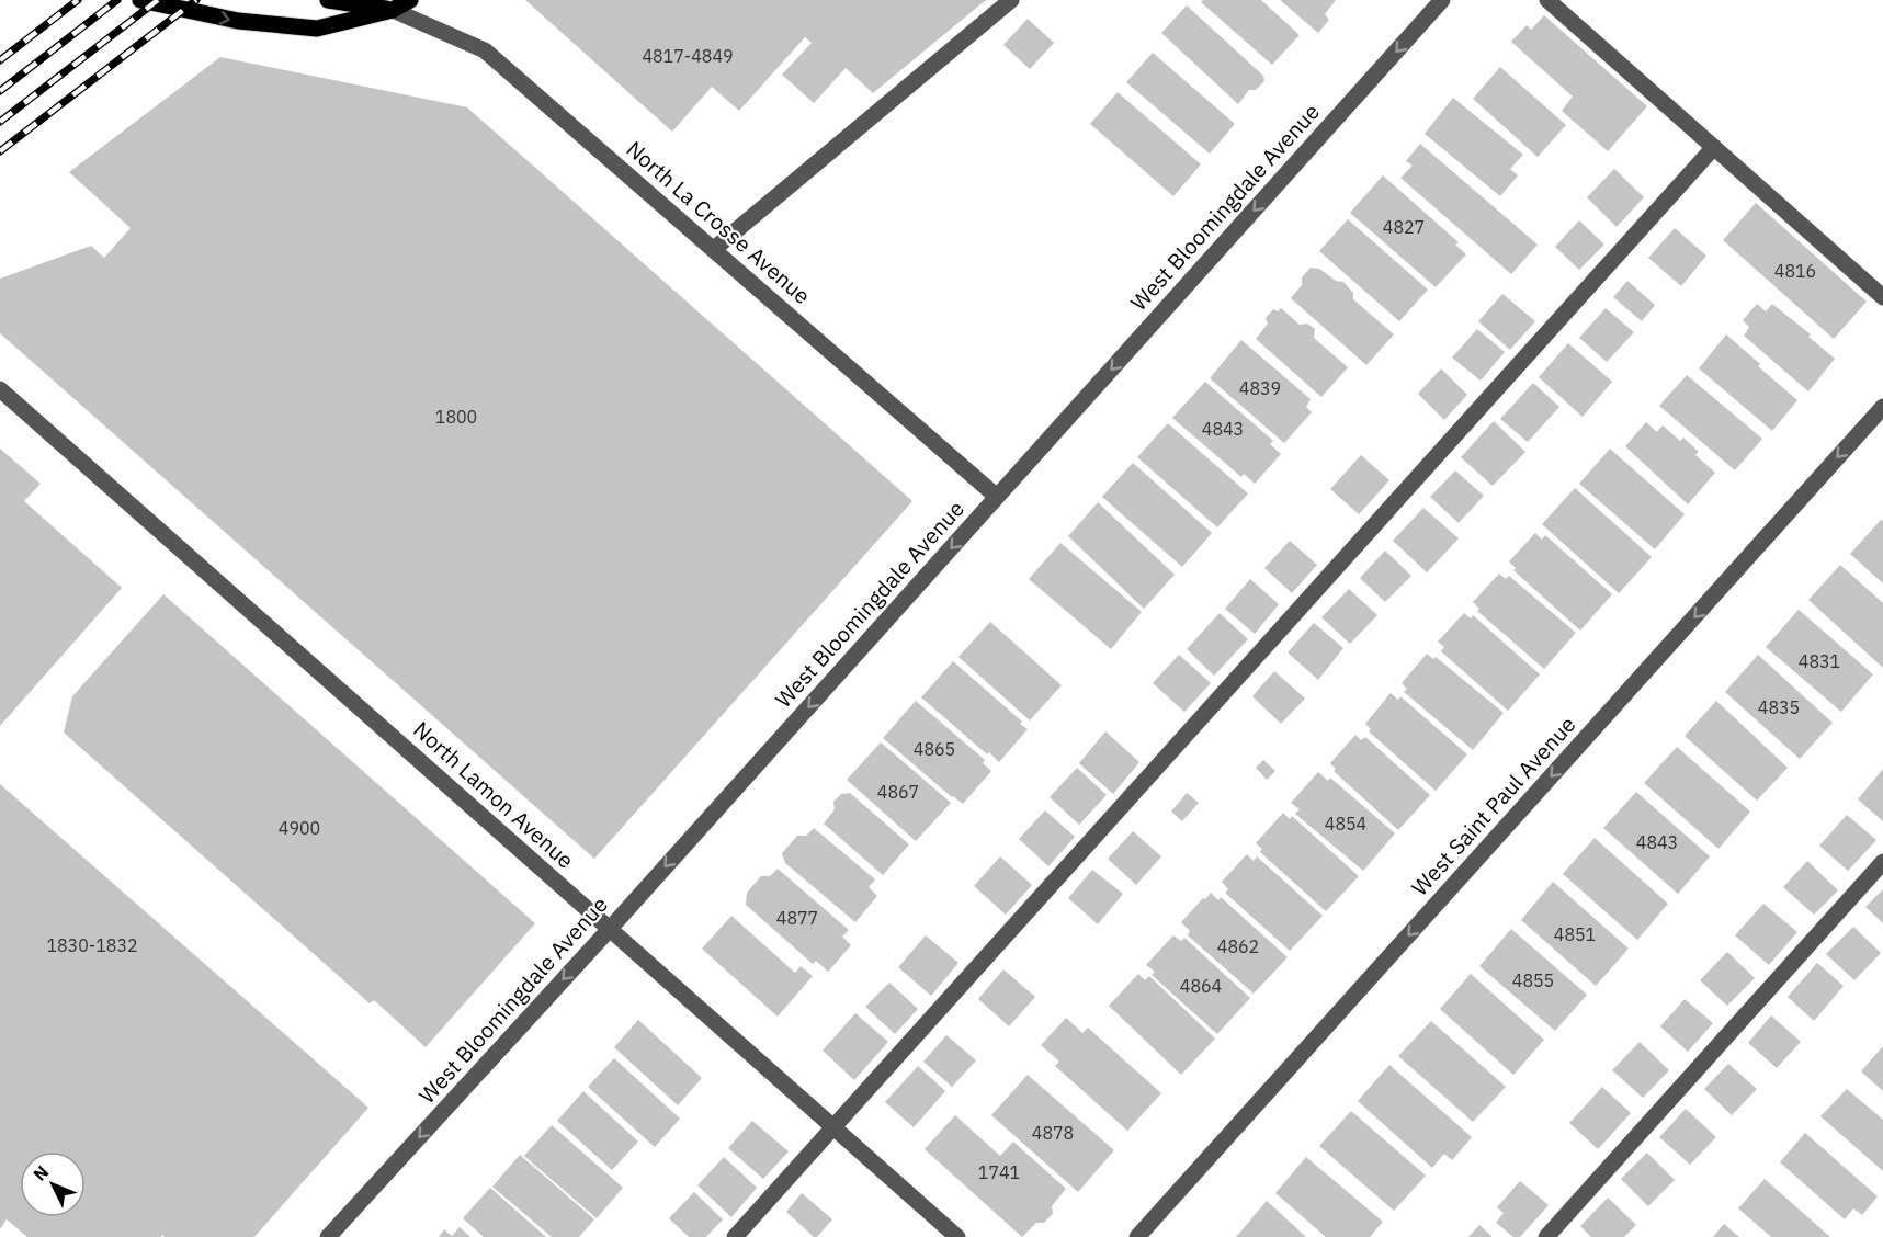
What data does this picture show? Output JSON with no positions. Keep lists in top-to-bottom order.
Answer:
{
  "streets": {
    "street": [
      "West Bloomingdale Avenue",
      "North La Crosse Avenue",
      "North Lamon Avenue",
      "West Saint Paul Avenue"
    ]
  },
  "crossings": [
    ["West Bloomingdale Avenue", "North La Crosse Avenue"],
    ["West Bloomingdale Avenue", "North Lamon Avenue"]
  ],
  "one_way": ["West Bloomingdale Avenue", "West Saint Paul Avenue"],
  "house_numbers": [
    "4817-4849",
    "4827",
    "4816",
    "4839",
    "1800",
    "4843",
    "4831",
    "4835",
    "4865",
    "4867",
    "4854",
    "4900",
    "4843",
    "4877",
    "4851",
    "1830-1832",
    "4862",
    "4855",
    "4864",
    "4878",
    "1741"
  ],
  "north": "top left"
}
